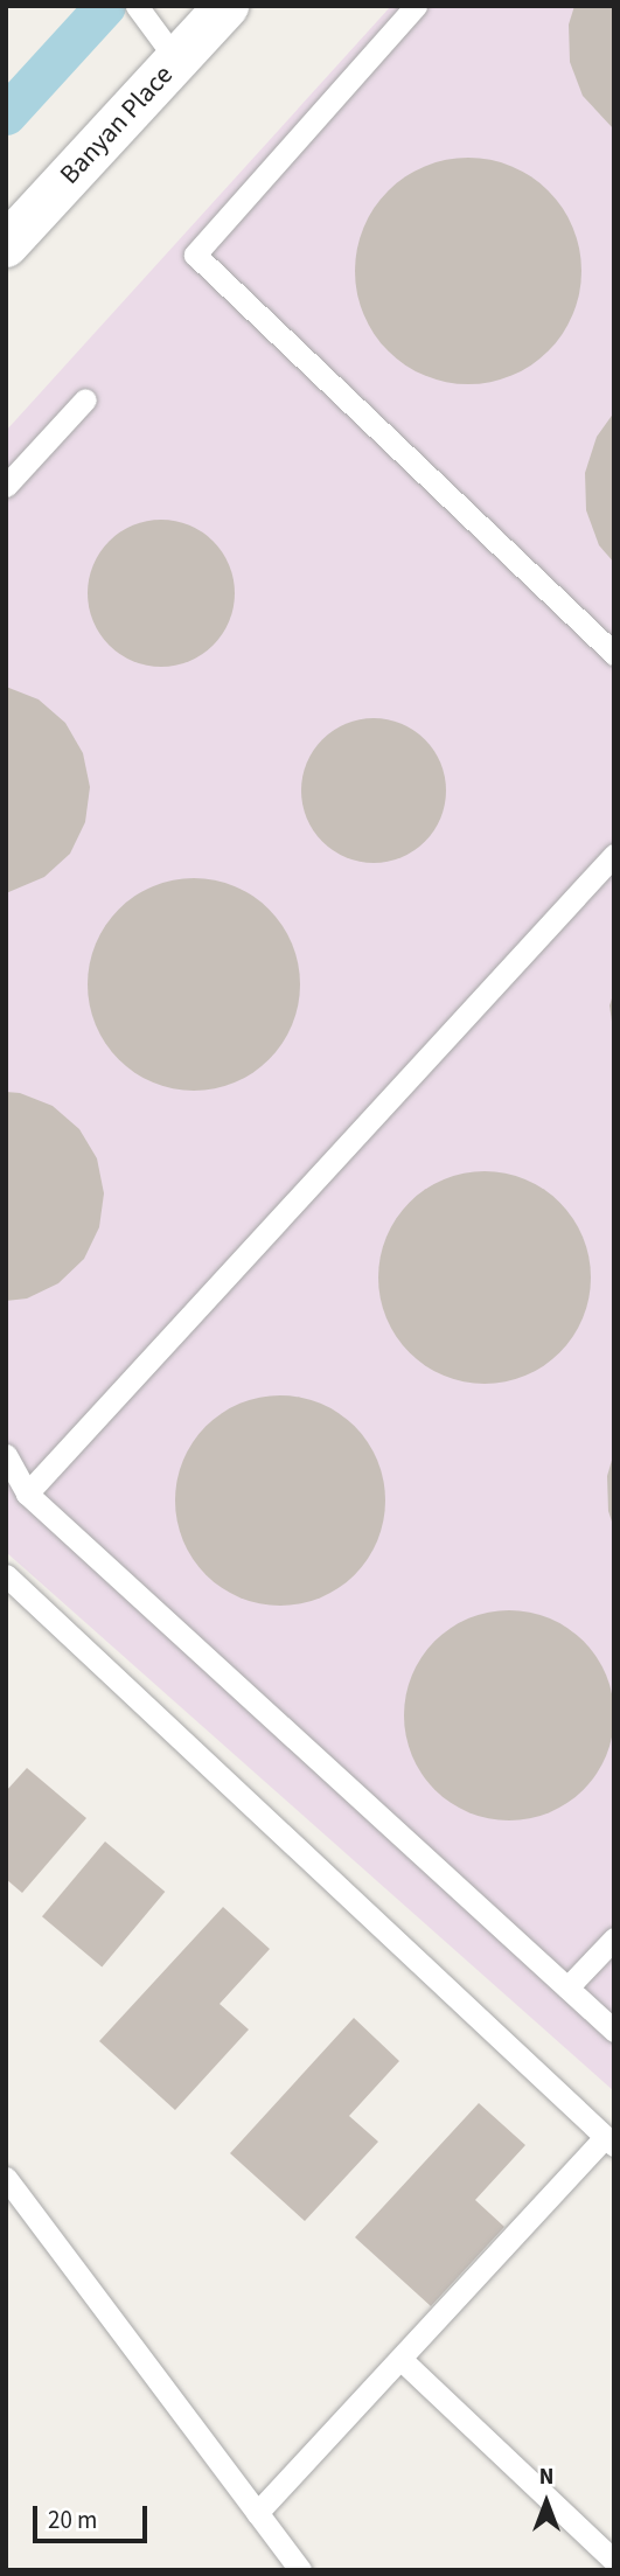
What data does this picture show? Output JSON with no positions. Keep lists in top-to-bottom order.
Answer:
{
  "streets": {
    "street": ["Banyan Place"]
  },
  "scale_bar": "20 m",
  "north": "top"
}
